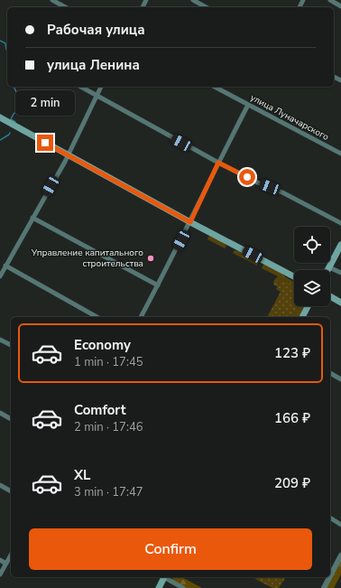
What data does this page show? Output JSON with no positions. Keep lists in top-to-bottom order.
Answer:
{
  "streets": {
    "street": ["улица Луначарского"]
  },
  "places": ["Управление капитального строительства"],
  "page": {
    "banner": ["Рабочая улица", "улица Ленина"],
    "bubble": "2 min",
    "list": [
      {
        "name": "Economy",
        "note": "1 min · 17:45",
        "value": "123 ₽"
      },
      {
        "name": "Comfort",
        "note": "2 min · 17:46",
        "value": "166 ₽"
      },
      {
        "name": "XL",
        "note": "3 min · 17:47",
        "value": "209 ₽"
      }
    ],
    "buttons": "Confirm"
  }
}
